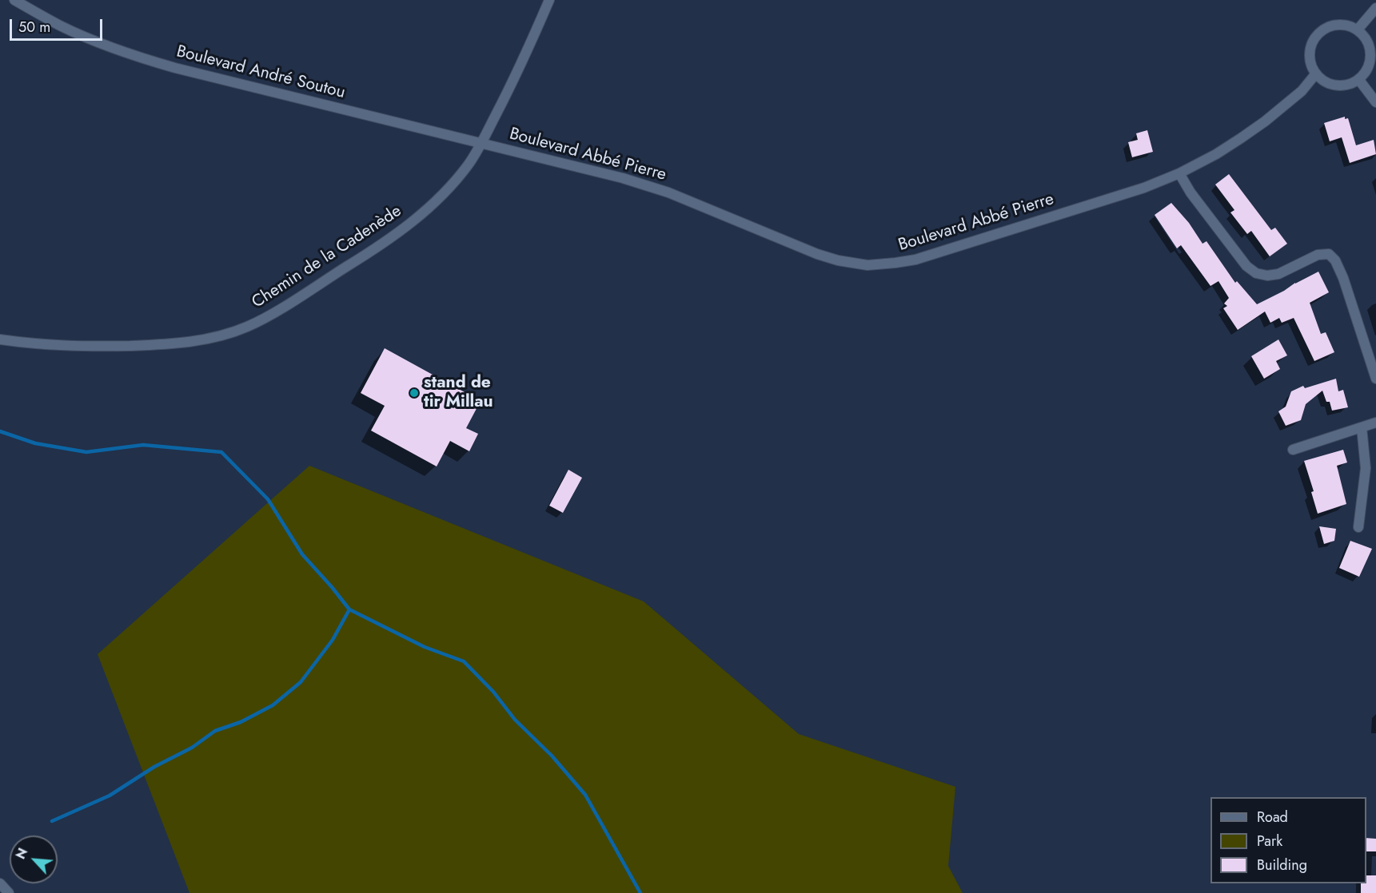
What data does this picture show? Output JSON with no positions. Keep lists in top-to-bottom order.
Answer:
{
  "streets": {
    "street": ["Boulevard André Soutou", "Boulevard Abbé Pierre", "Chemin de la Cadenède"]
  },
  "crossings": [
    ["Boulevard André Soutou", "Boulevard Abbé Pierre"],
    ["Boulevard André Soutou", "Chemin de la Cadenède"],
    ["Boulevard Abbé Pierre", "Chemin de la Cadenède"]
  ],
  "places": ["stand de tir Millau"],
  "legend": ["Road", "Park", "Building"],
  "scale_bar": "50 m",
  "north": "top left"
}
